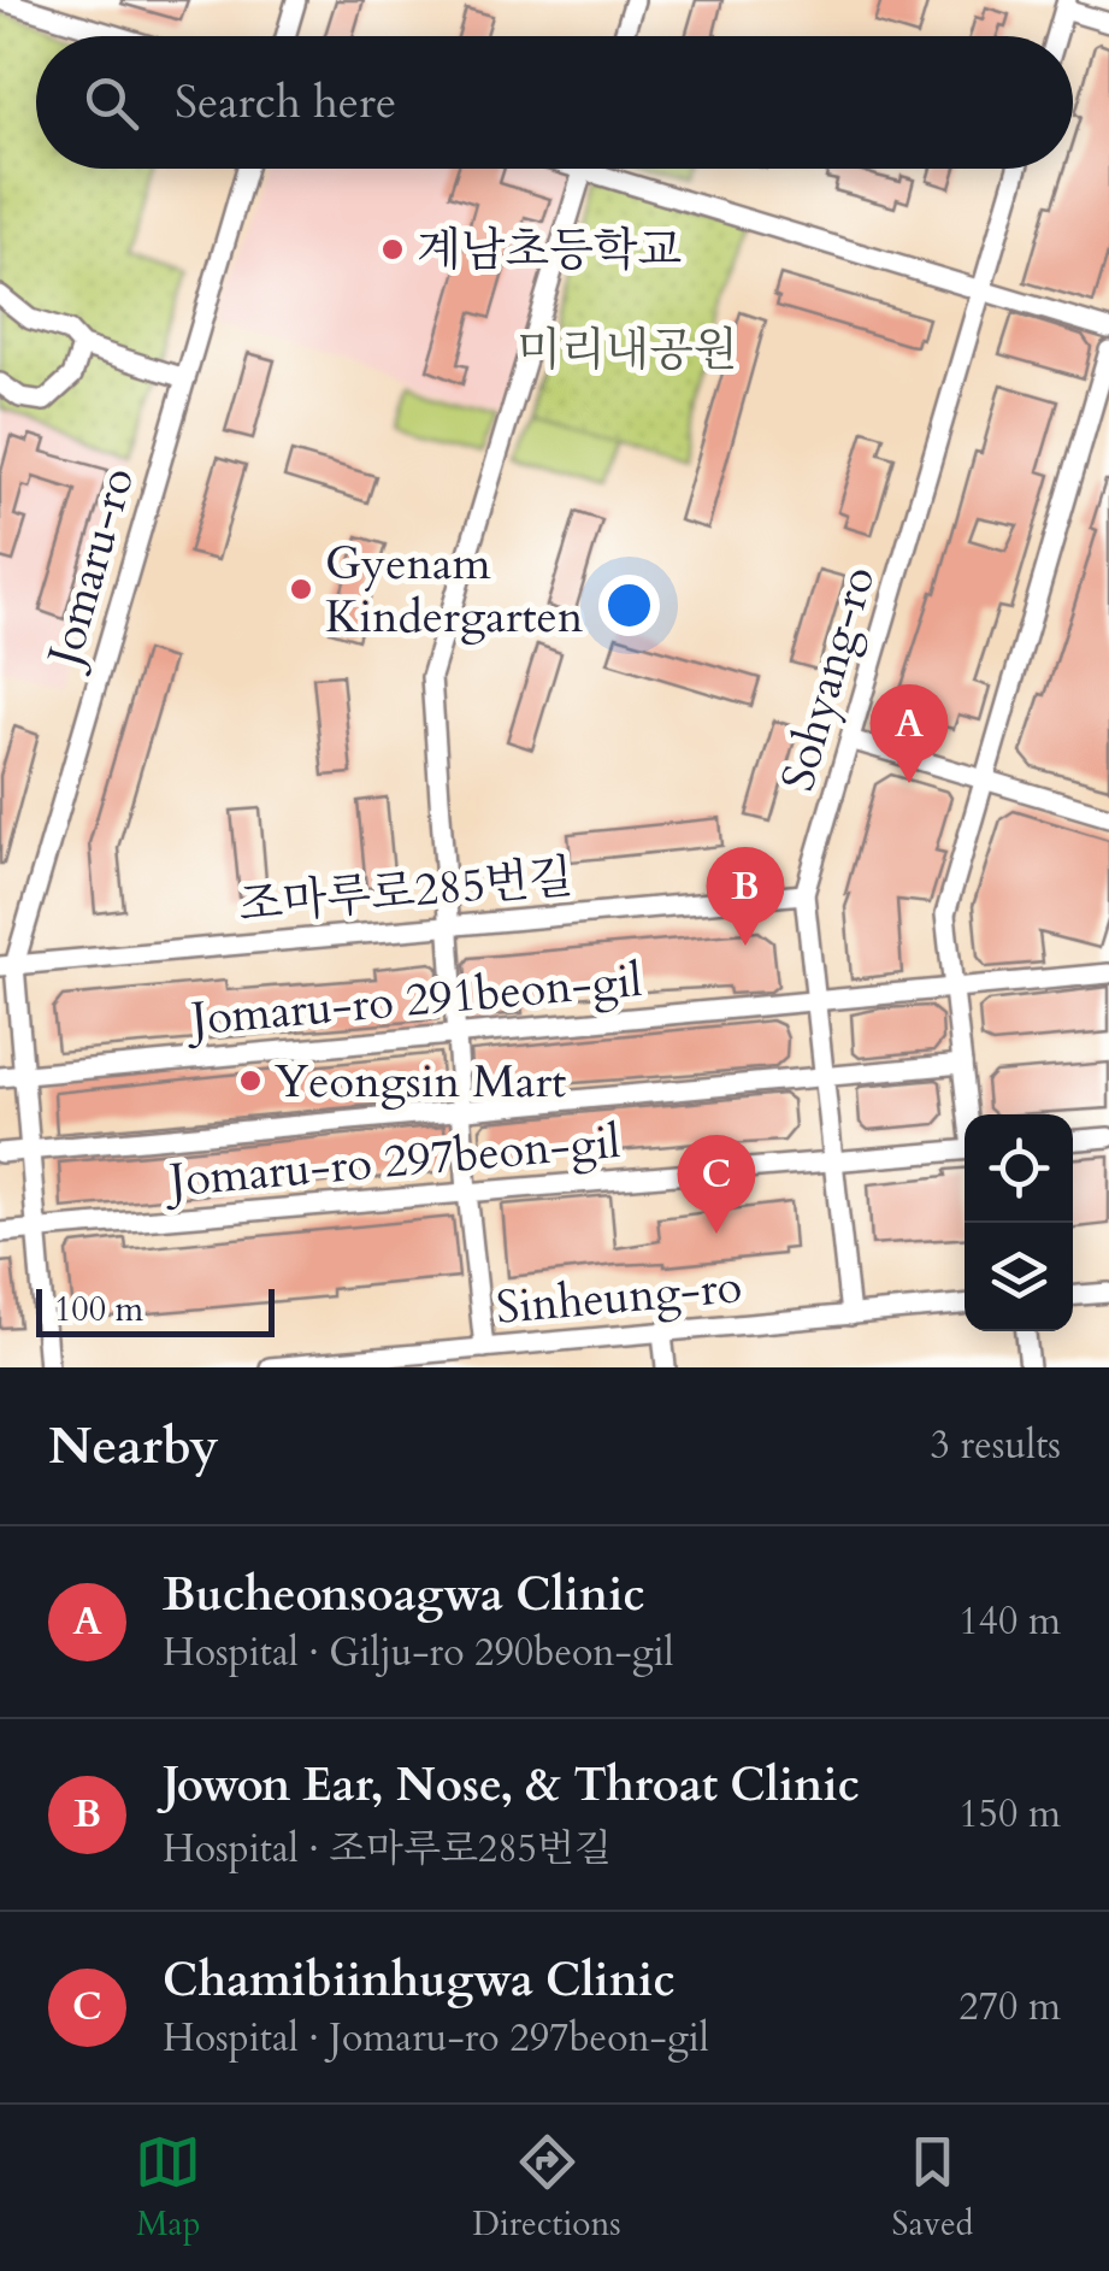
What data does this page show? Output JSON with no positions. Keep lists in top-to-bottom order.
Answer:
{
  "streets": {
    "street": [
      "Jomaru-ro",
      "Sohyang-ro",
      "조마루로285번길",
      "Jomaru-ro 291beon-gil",
      "Jomaru-ro 297beon-gil",
      "Sinheung-ro"
    ]
  },
  "crossings": [
    ["Jomaru-ro", "조마루로285번길"],
    ["Jomaru-ro", "Jomaru-ro 291beon-gil"],
    ["Jomaru-ro", "Jomaru-ro 297beon-gil"],
    ["Sohyang-ro", "조마루로285번길"],
    ["Sohyang-ro", "Jomaru-ro 291beon-gil"],
    ["Sohyang-ro", "Jomaru-ro 297beon-gil"],
    ["Sohyang-ro", "Sinheung-ro"]
  ],
  "parks": ["미리내공원"],
  "places": ["계남초등학교", "Gyenam Kindergarten", "Yeongsin Mart"],
  "scale_bar": "100 m",
  "page": {
    "search": "Search here",
    "pins": ["A", "B", "C"],
    "scale": "100 m",
    "heading": ["Nearby", "3 results"],
    "list": [
      {
        "mark": "A",
        "name": "Bucheonsoagwa Clinic",
        "note": "Hospital · Gilju-ro 290beon-gil",
        "value": "140 m"
      },
      {
        "mark": "B",
        "name": "Jowon Ear, Nose, & Throat Clinic",
        "note": "Hospital · 조마루로285번길",
        "value": "150 m"
      },
      {
        "mark": "C",
        "name": "Chamibiinhugwa Clinic",
        "note": "Hospital · Jomaru-ro 297beon-gil",
        "value": "270 m"
      }
    ],
    "nav": ["Map", "Directions", "Saved"]
  }
}
